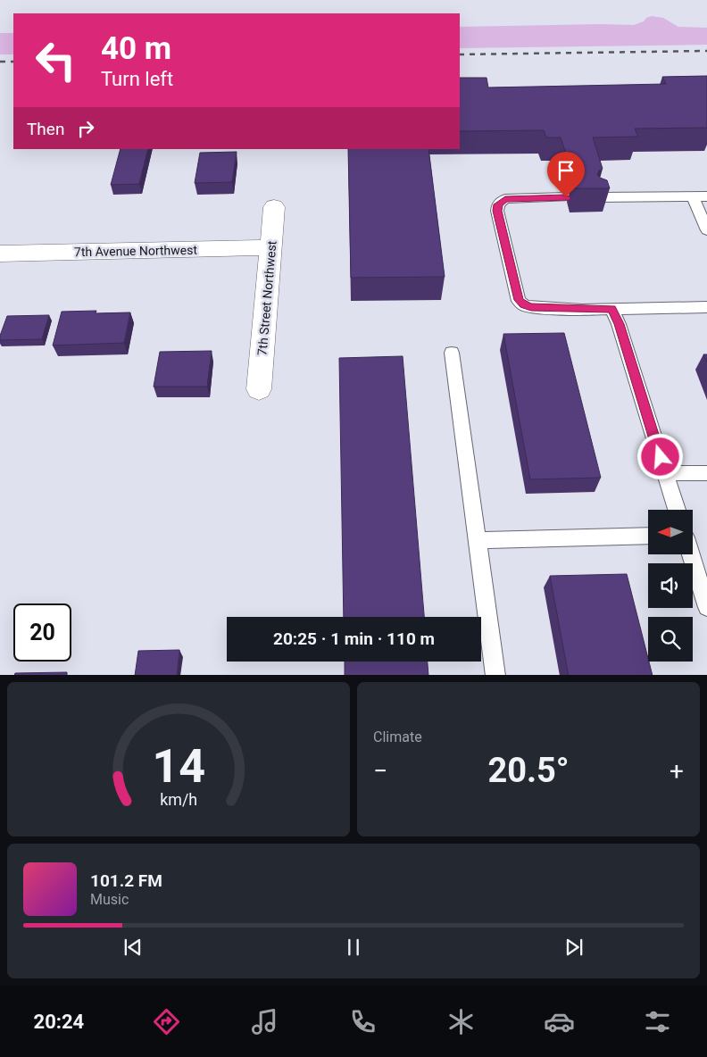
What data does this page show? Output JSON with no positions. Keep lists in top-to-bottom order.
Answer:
{
  "streets": {
    "street": ["7th Avenue Northwest", "7th Street Northwest"]
  },
  "crossings": [
    ["7th Avenue Northwest", "7th Street Northwest"]
  ],
  "north": "left",
  "page": {
    "turn": ["40 m", "Turn left"],
    "then": "Then",
    "limit": "20",
    "trip": "20:25 · 1 min · 110 m",
    "tile": "Climate",
    "heat": ["−", "20.5°", "+"],
    "song": ["101.2 FM", "Music"],
    "tabs": "20:24",
    "gauge": ["14", "km/h"]
  }
}
